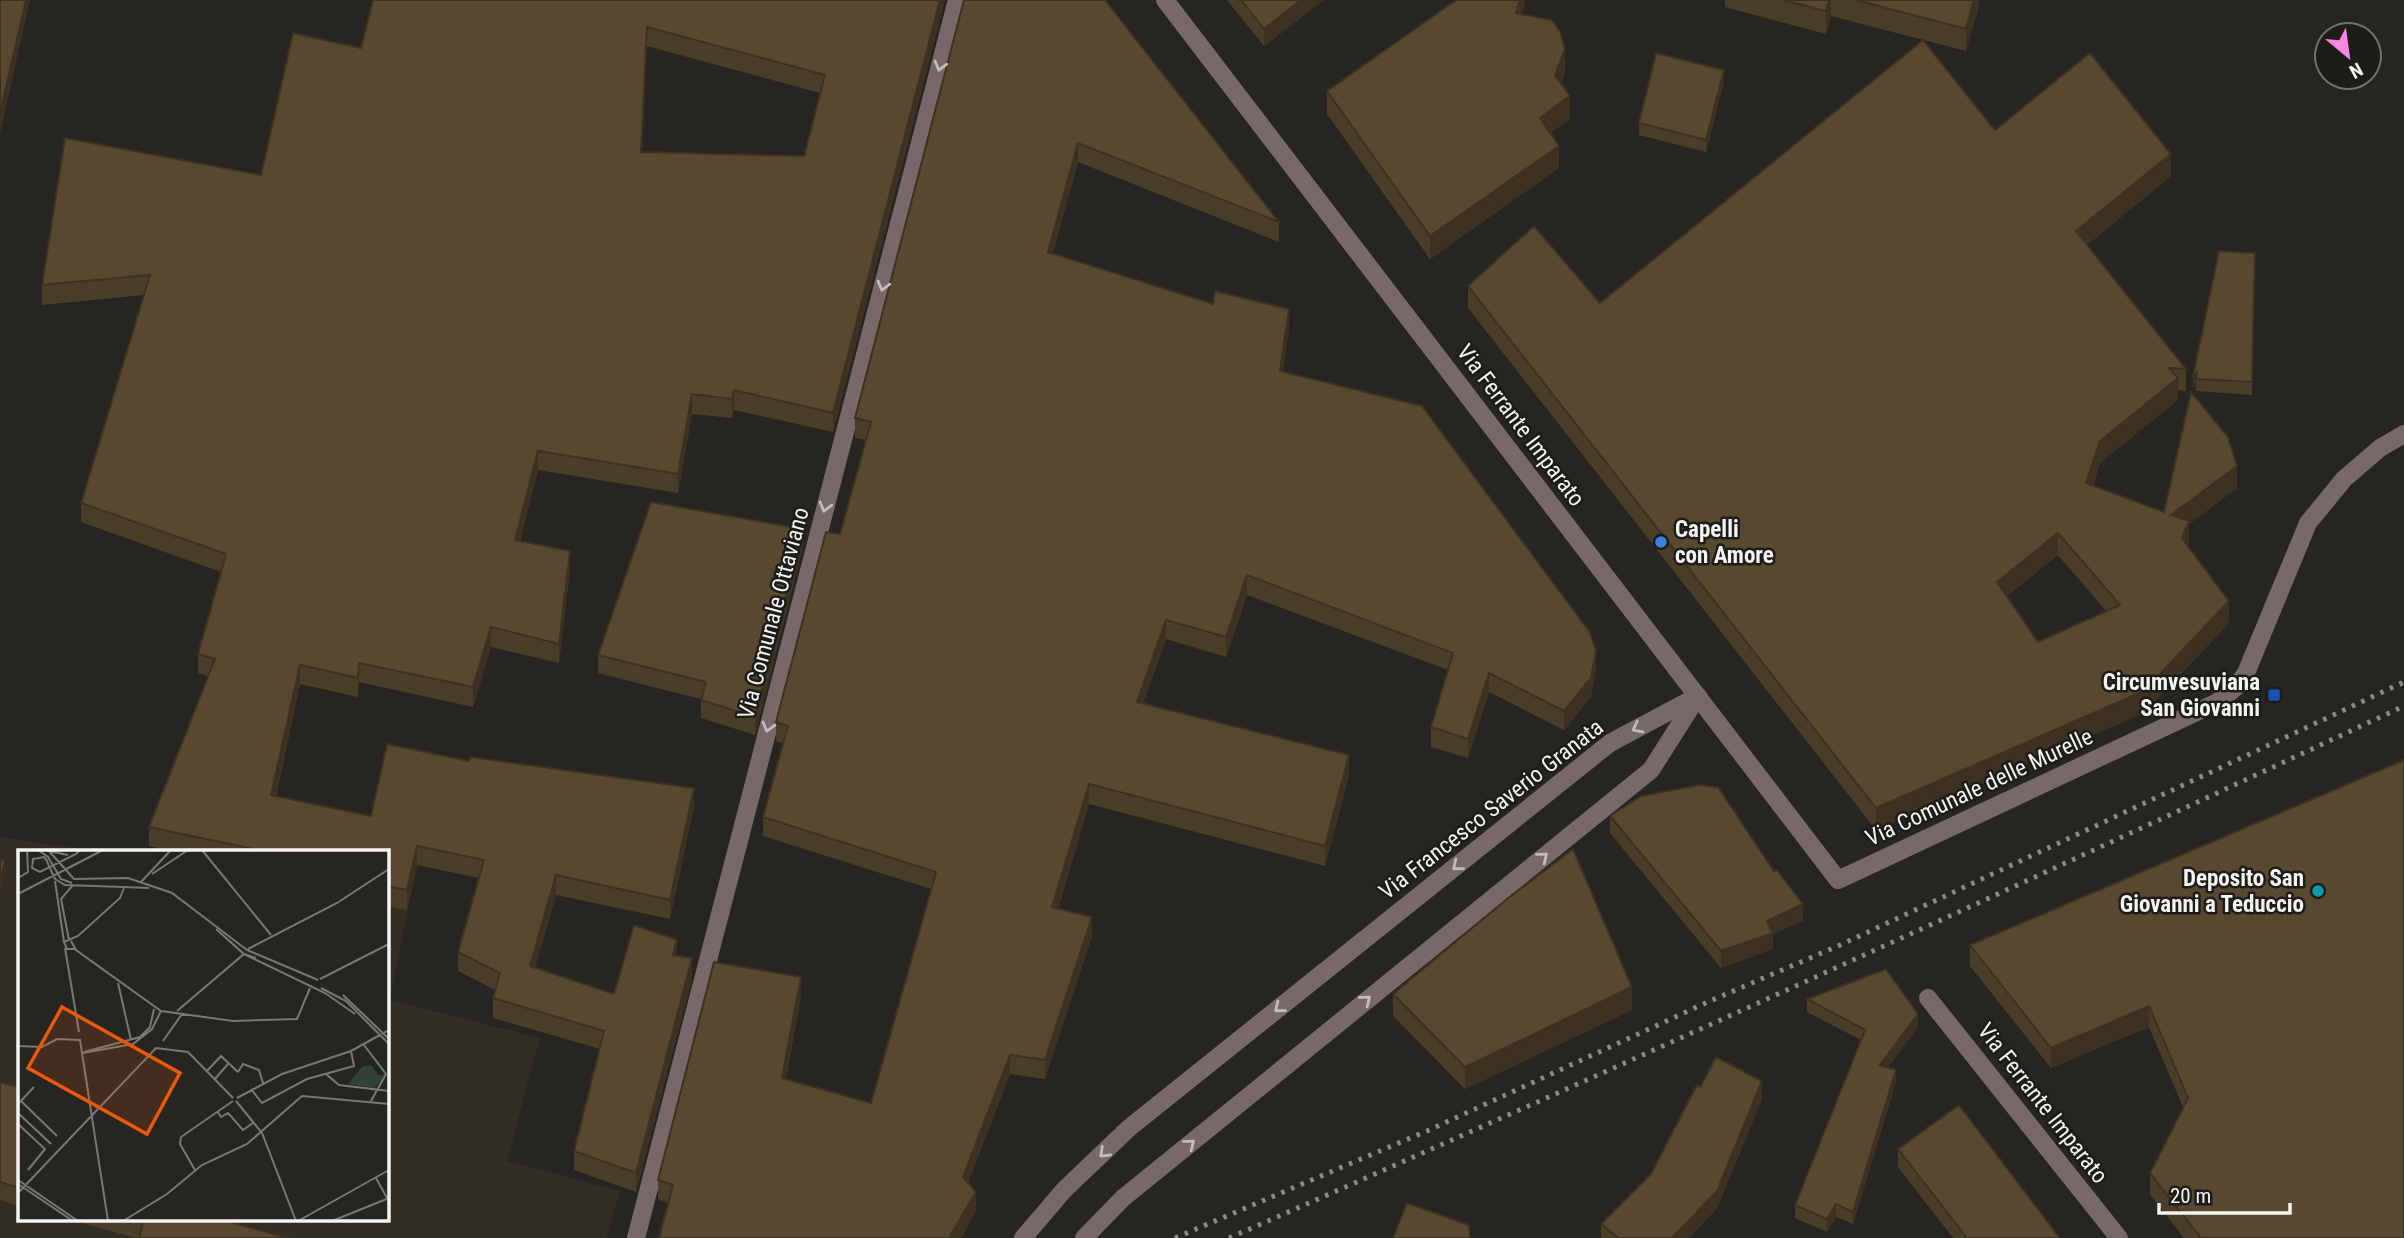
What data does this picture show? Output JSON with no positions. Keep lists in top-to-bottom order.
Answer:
{
  "streets": {
    "street": [
      "Via Ferrante Imparato",
      "Via Comunale Ottaviano",
      "Via Comunale delle Murelle",
      "Via Francesco Saverio Granata"
    ]
  },
  "crossings": [
    ["Via Ferrante Imparato", "Via Comunale delle Murelle"],
    ["Via Ferrante Imparato", "Via Francesco Saverio Granata"]
  ],
  "one_way": ["Via Comunale Ottaviano"],
  "places": {
    "other": ["Capelli con Amore", "Deposito San Giovanni a Teduccio"],
    "transit": ["Circumvesuviana San Giovanni"]
  },
  "scale_bar": "20 m",
  "north": "bottom right"
}
